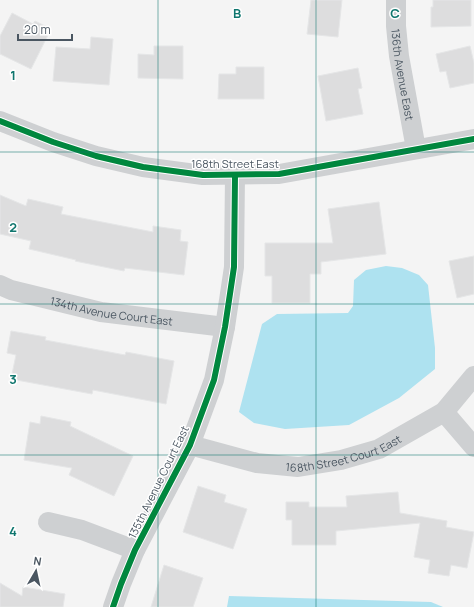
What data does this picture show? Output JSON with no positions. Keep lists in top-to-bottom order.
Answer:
{
  "streets": {
    "street": [
      "136th Avenue East",
      "168th Street East",
      "134th Avenue Court East",
      "168th Street Court East",
      "135th Avenue Court East"
    ]
  },
  "crossings": [
    ["136th Avenue East", "168th Street East"],
    ["168th Street East", "135th Avenue Court East"],
    ["134th Avenue Court East", "135th Avenue Court East"],
    ["168th Street Court East", "135th Avenue Court East"]
  ],
  "scale_bar": "20 m",
  "north": "top",
  "grid": {
    "columns": ["B", "C"],
    "rows": [
      "1",
      "2",
      "3",
      "4"
    ]
  }
}
